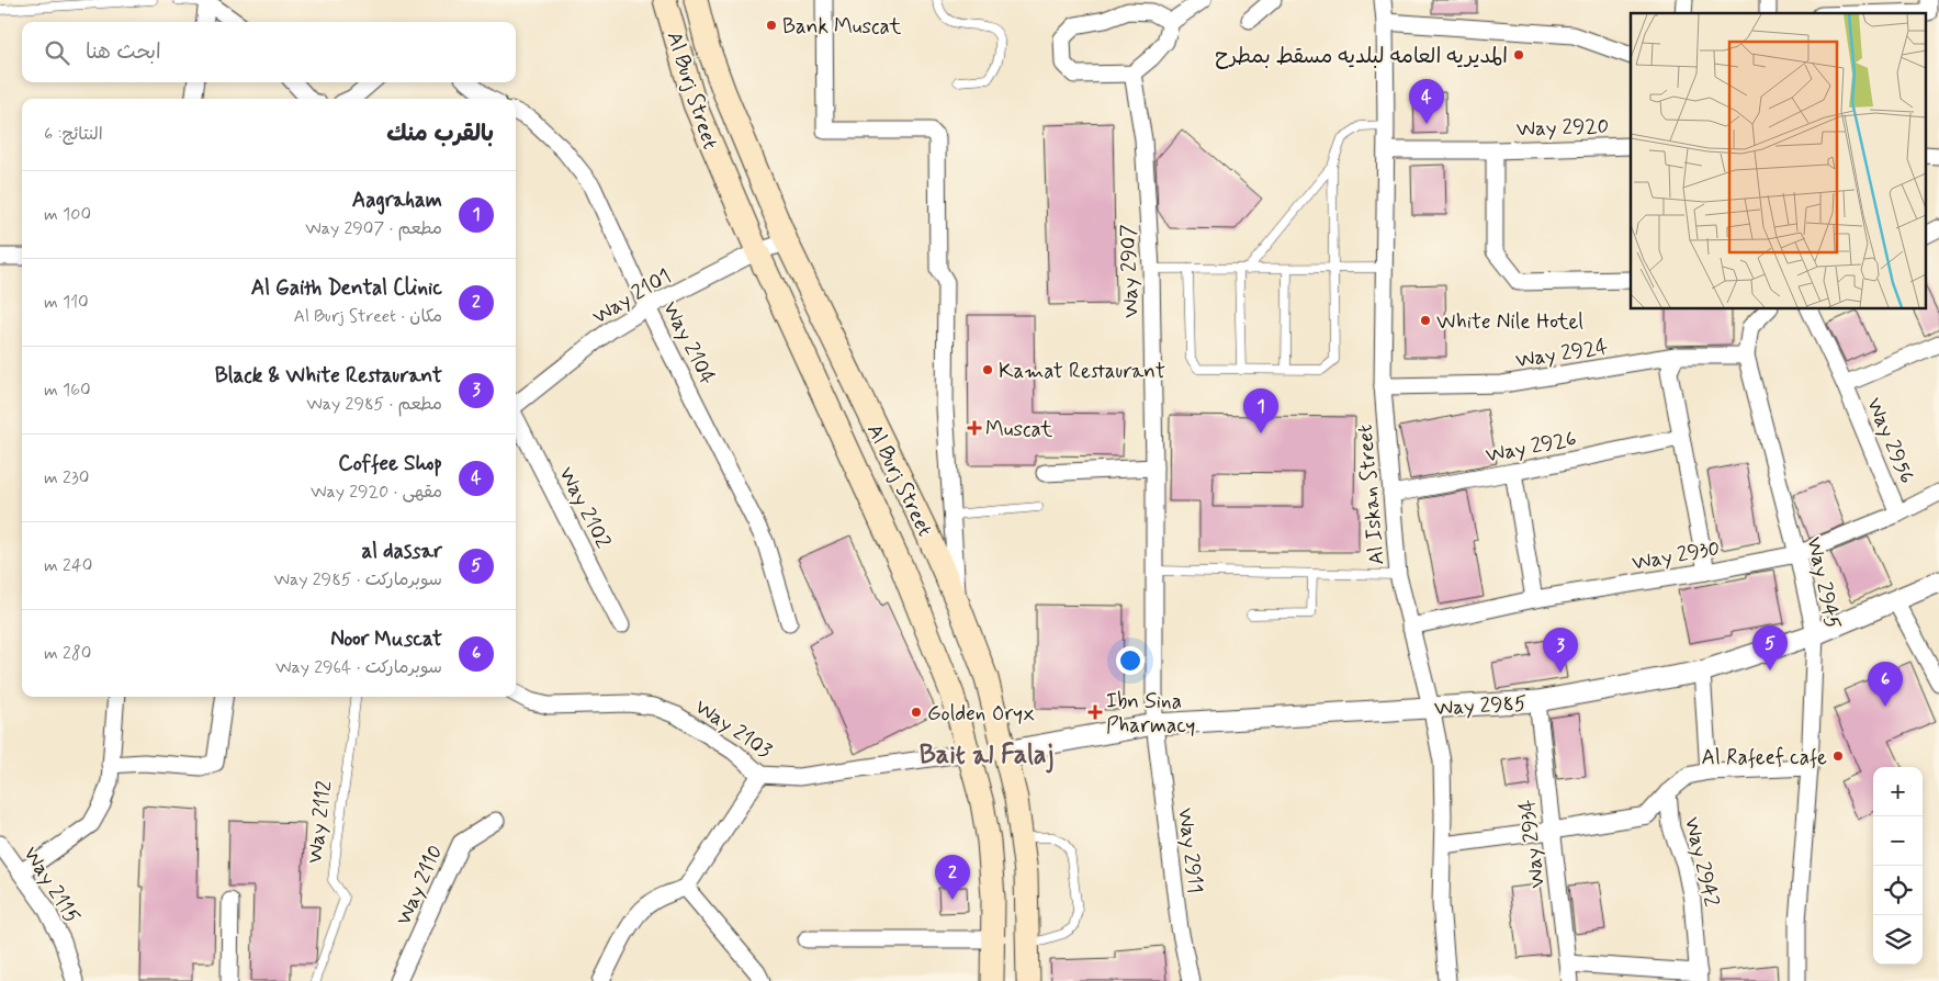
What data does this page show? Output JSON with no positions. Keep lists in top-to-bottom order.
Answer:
{
  "streets": {
    "main road": ["Al Burj Street"],
    "street": [
      "Way 2920",
      "Way 2907",
      "Way 2101",
      "Way 2104",
      "Way 2924",
      "Way 2956",
      "Way 2926",
      "Al Iskan Street",
      "Way 2102",
      "Way 2930",
      "Way 2945",
      "Way 2985",
      "Way 2103",
      "Way 2934",
      "Way 2911",
      "Way 2942",
      "Way 2115",
      "Way 2110"
    ],
    "lane": ["Way 2112"]
  },
  "crossings": [
    ["Al Burj Street", "Way 2101"],
    ["Al Burj Street", "Way 2985"],
    ["Al Burj Street", "Way 2103"],
    ["Way 2920", "Al Iskan Street"],
    ["Way 2907", "Way 2985"],
    ["Way 2907", "Way 2911"],
    ["Way 2101", "Way 2104"],
    ["Way 2924", "Al Iskan Street"],
    ["Way 2924", "Way 2945"],
    ["Way 2956", "Way 2930"],
    ["Way 2926", "Al Iskan Street"],
    ["Al Iskan Street", "Way 2930"],
    ["Al Iskan Street", "Way 2985"],
    ["Al Iskan Street", "Way 2942"],
    ["Way 2930", "Way 2945"],
    ["Way 2945", "Way 2985"],
    ["Way 2945", "Way 2942"],
    ["Way 2985", "Way 2934"],
    ["Way 2985", "Way 2911"],
    ["Way 2934", "Way 2942"]
  ],
  "districts": ["Bait al Falaj"],
  "places": {
    "other": [
      "Bank Muscat",
      "المديريه العامه لبلديه مسقط بمطرح",
      "White Nile Hotel",
      "Kamat Restaurant",
      "Golden Oryx",
      "Al Rafeef cafe"
    ],
    "health": ["Muscat", "Ibn Sina Pharmacy"]
  },
  "page": {
    "search": "ابحث هنا",
    "pins": [
      "4",
      "1",
      "5",
      "3",
      "6",
      "2"
    ],
    "heading": ["بالقرب منك", "النتائج: 6"],
    "list": [
      {
        "mark": "1",
        "name": "Aagraham",
        "note": "مطعم · Way 2907",
        "value": "100 m"
      },
      {
        "mark": "2",
        "name": "Al Gaith Dental Clinic",
        "note": "مكان · Al Burj Street",
        "value": "110 m"
      },
      {
        "mark": "3",
        "name": "Black & White Restaurant",
        "note": "مطعم · Way 2985",
        "value": "160 m"
      },
      {
        "mark": "4",
        "name": "Coffee Shop",
        "note": "مقهى · Way 2920",
        "value": "230 m"
      },
      {
        "mark": "5",
        "name": "al dassar",
        "note": "سوبرماركت · Way 2985",
        "value": "240 m"
      },
      {
        "mark": "6",
        "name": "Noor Muscat",
        "note": "سوبرماركت · Way 2964",
        "value": "280 m"
      }
    ],
    "map_buttons": ["+", "−"]
  }
}
